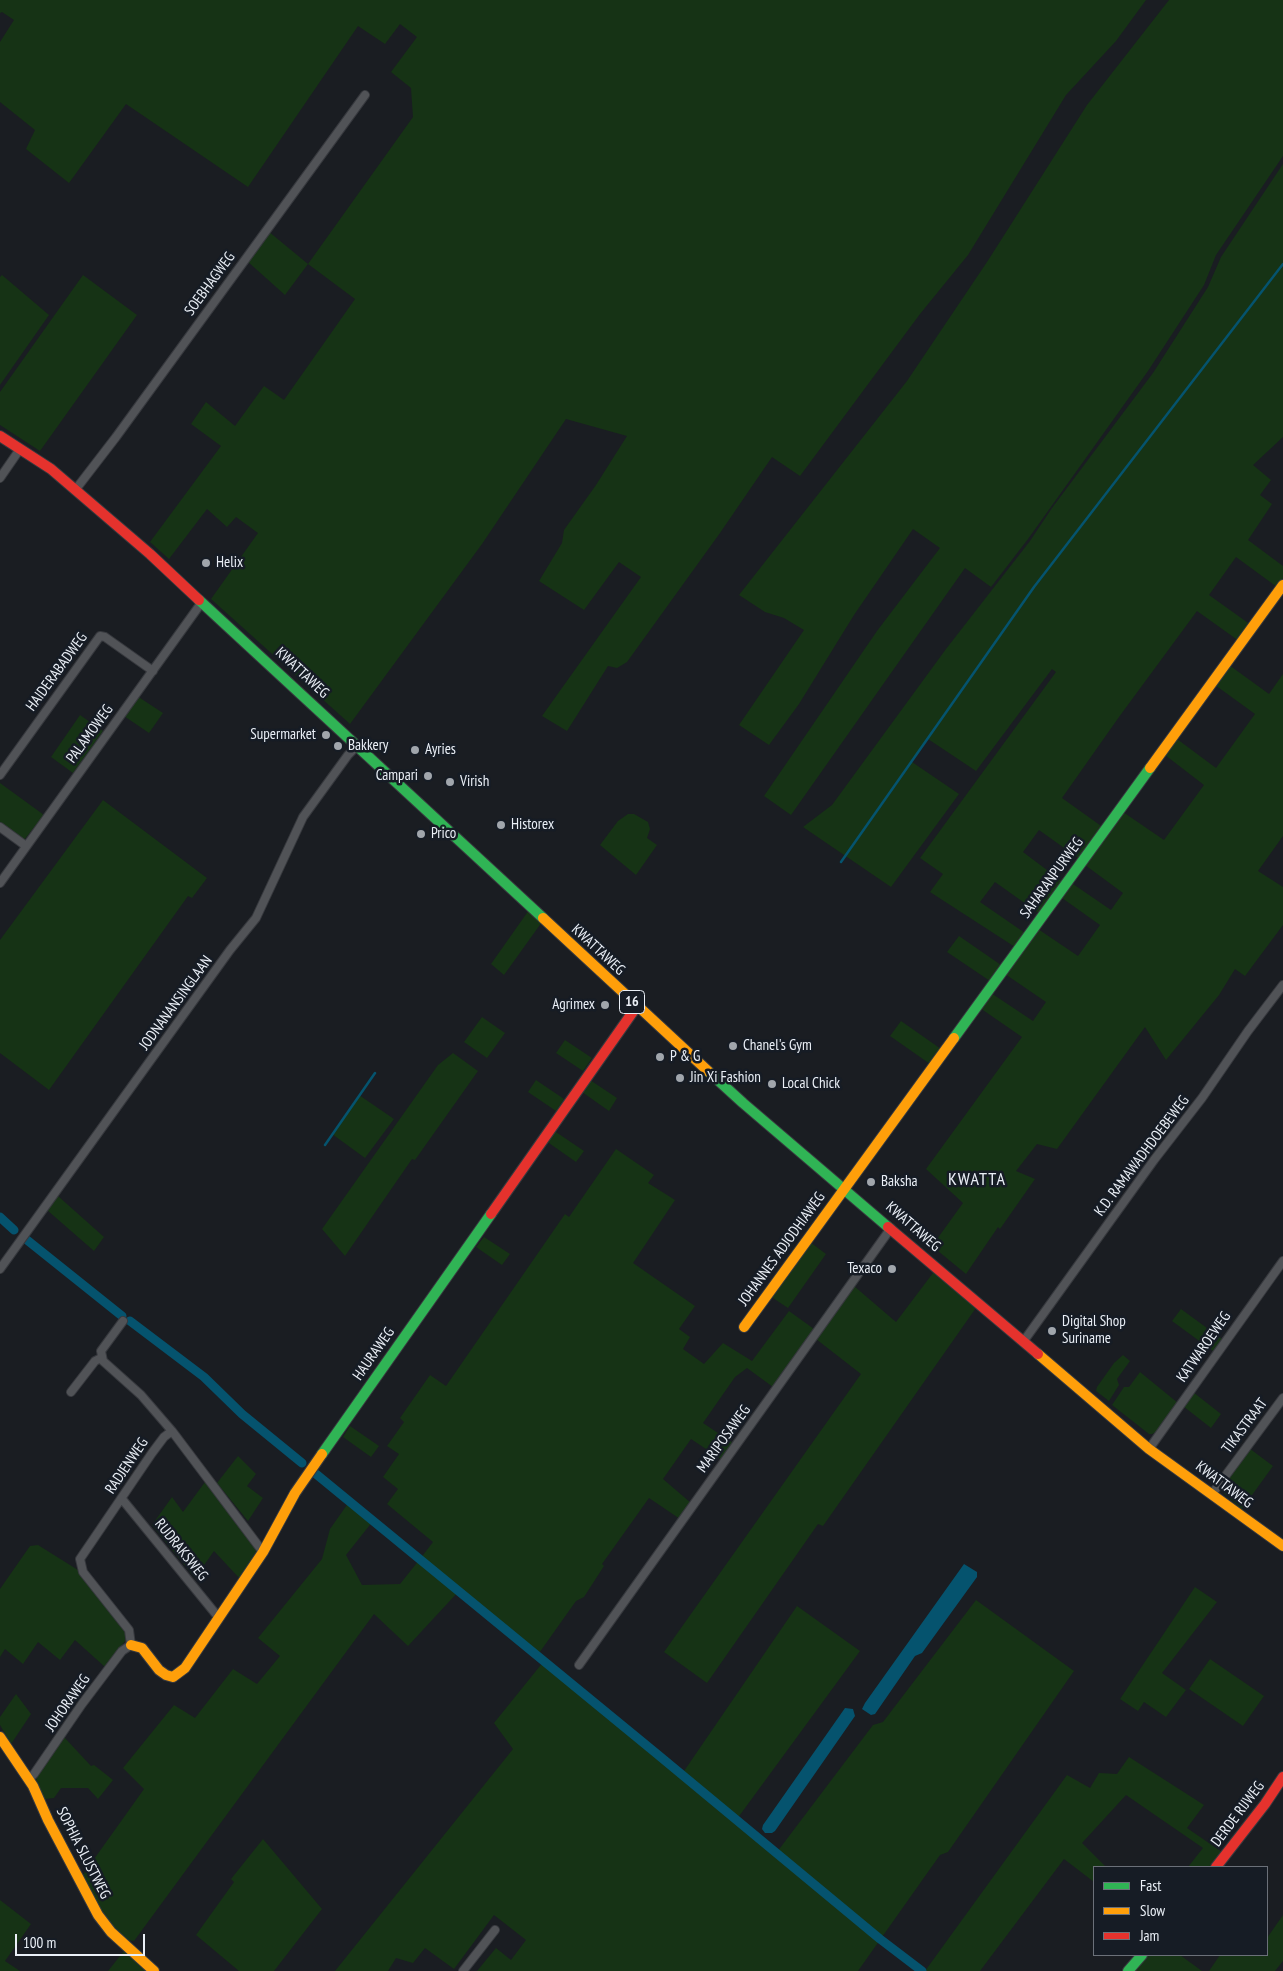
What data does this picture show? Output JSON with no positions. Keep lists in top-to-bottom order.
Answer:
{
  "streets": {
    "street": [
      "SOEBHAGWEG",
      "HAIDERABADWEG",
      "KWATTAWEG",
      "PALAMOWEG",
      "SAHARANPURWEG",
      "16",
      "JODNANANSINGLAAN",
      "K.D. RAMAWADHDOEBEWEG",
      "JOHANNES ADJODHIAWEG",
      "KATWAROEWEG",
      "HAURAWEG",
      "TIKASTRAAT",
      "MARIPOSAWEG",
      "RADJENWEG",
      "RUDRAKSWEG",
      "JOHORAWEG",
      "DERDE RIJWEG",
      "SOPHIA SLUSTWEG"
    ]
  },
  "crossings": [
    ["SOEBHAGWEG", "KWATTAWEG"],
    ["HAIDERABADWEG", "PALAMOWEG"],
    ["KWATTAWEG", "PALAMOWEG"],
    ["KWATTAWEG", "SAHARANPURWEG"],
    ["KWATTAWEG", "JODNANANSINGLAAN"],
    ["KWATTAWEG", "K.D. RAMAWADHDOEBEWEG"],
    ["KWATTAWEG", "JOHANNES ADJODHIAWEG"],
    ["KWATTAWEG", "KATWAROEWEG"],
    ["KWATTAWEG", "HAURAWEG"],
    ["KWATTAWEG", "TIKASTRAAT"],
    ["KWATTAWEG", "MARIPOSAWEG"],
    ["SAHARANPURWEG", "JOHANNES ADJODHIAWEG"],
    ["HAURAWEG", "RADJENWEG"],
    ["HAURAWEG", "RUDRAKSWEG"],
    ["HAURAWEG", "JOHORAWEG"],
    ["RADJENWEG", "RUDRAKSWEG"],
    ["RADJENWEG", "JOHORAWEG"],
    ["JOHORAWEG", "SOPHIA SLUSTWEG"]
  ],
  "districts": ["KWATTA"],
  "places": [
    "Helix",
    "Supermarket",
    "Bakkery",
    "Ayries",
    "Campari",
    "Virish",
    "Historex",
    "Prico",
    "Agrimex",
    "Chanel's Gym",
    "P & G",
    "Jin Xi Fashion",
    "Local Chick",
    "Baksha",
    "Texaco",
    "Digital Shop Suriname"
  ],
  "legend": ["Fast", "Slow", "Jam"],
  "scale_bar": "100 m"
}
